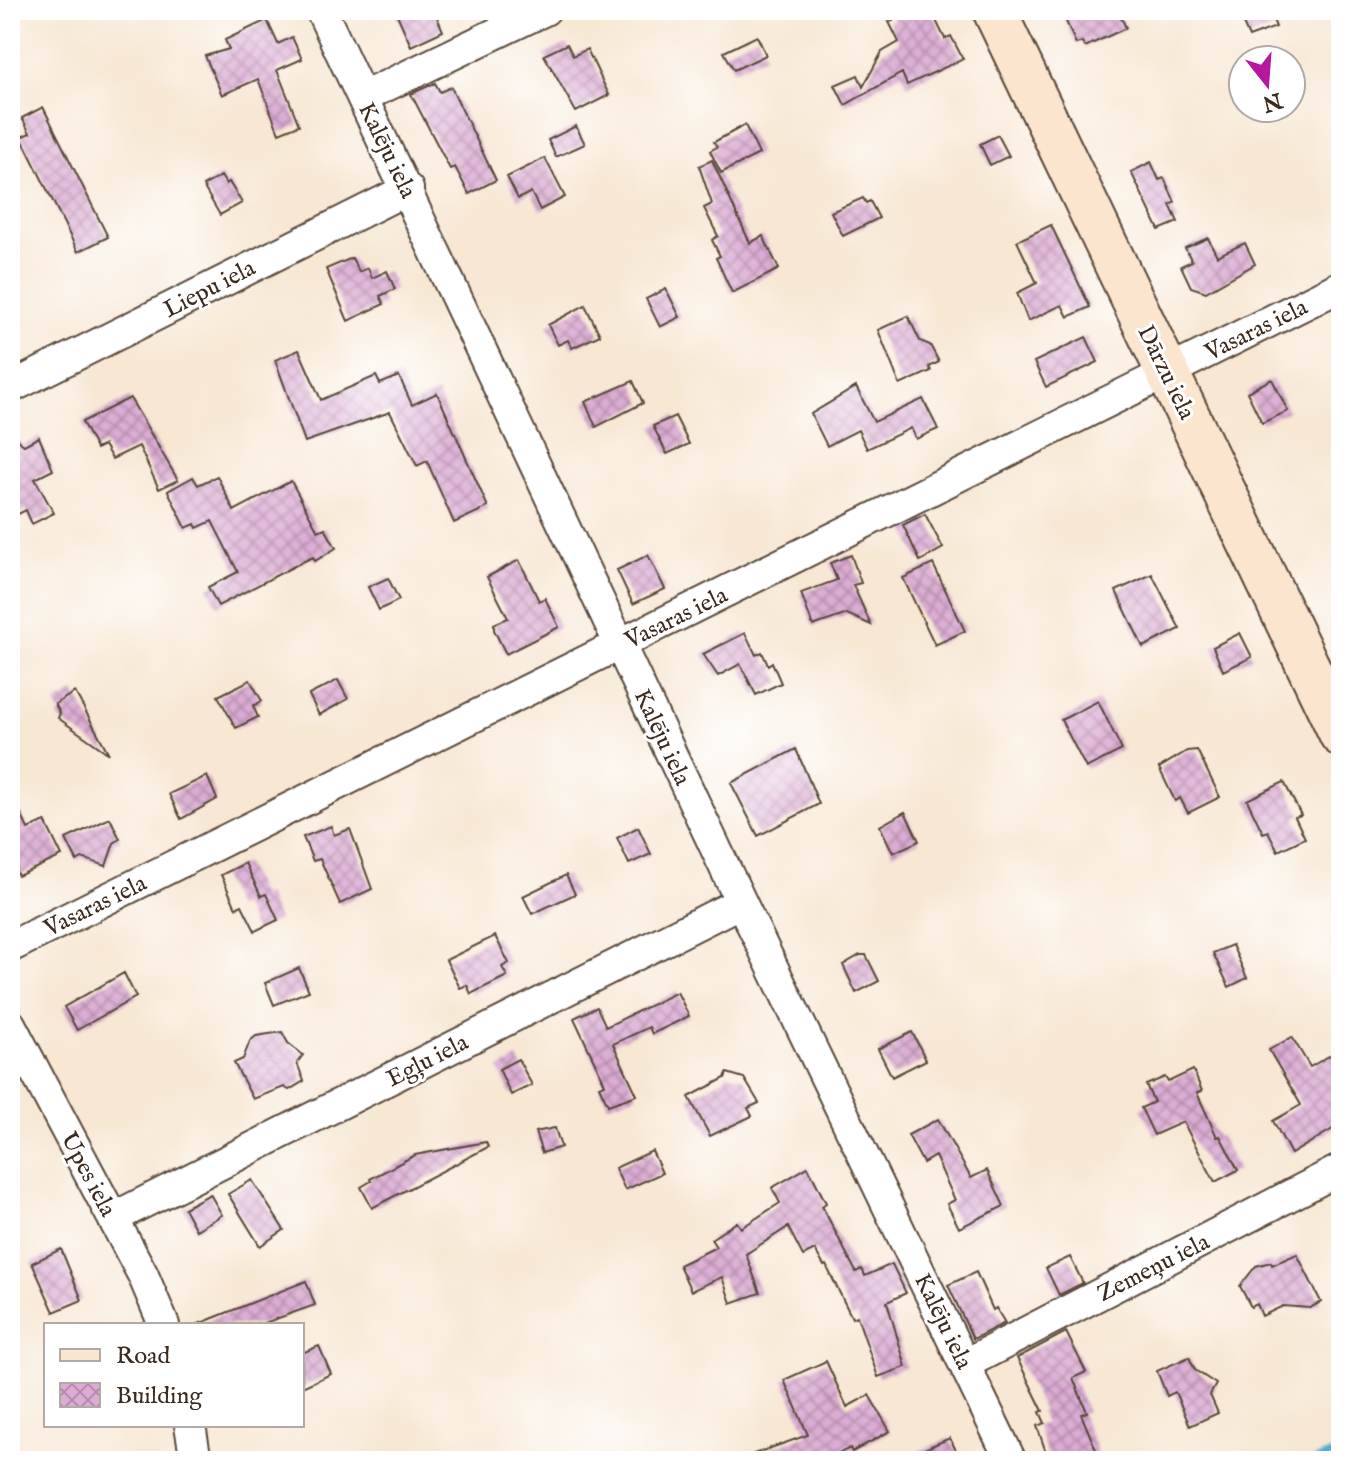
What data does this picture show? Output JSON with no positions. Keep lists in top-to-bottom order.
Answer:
{
  "streets": {
    "main road": ["Dārzu iela"],
    "street": [
      "Kalēju iela",
      "Liepu iela",
      "Vasaras iela",
      "Egļu iela",
      "Upes iela",
      "Zemeņu iela"
    ]
  },
  "crossings": [
    ["Kalēju iela", "Liepu iela"],
    ["Kalēju iela", "Vasaras iela"],
    ["Kalēju iela", "Egļu iela"],
    ["Kalēju iela", "Zemeņu iela"],
    ["Vasaras iela", "Dārzu iela"],
    ["Egļu iela", "Upes iela"]
  ],
  "legend": ["Road", "Building"],
  "north": "bottom"
}
